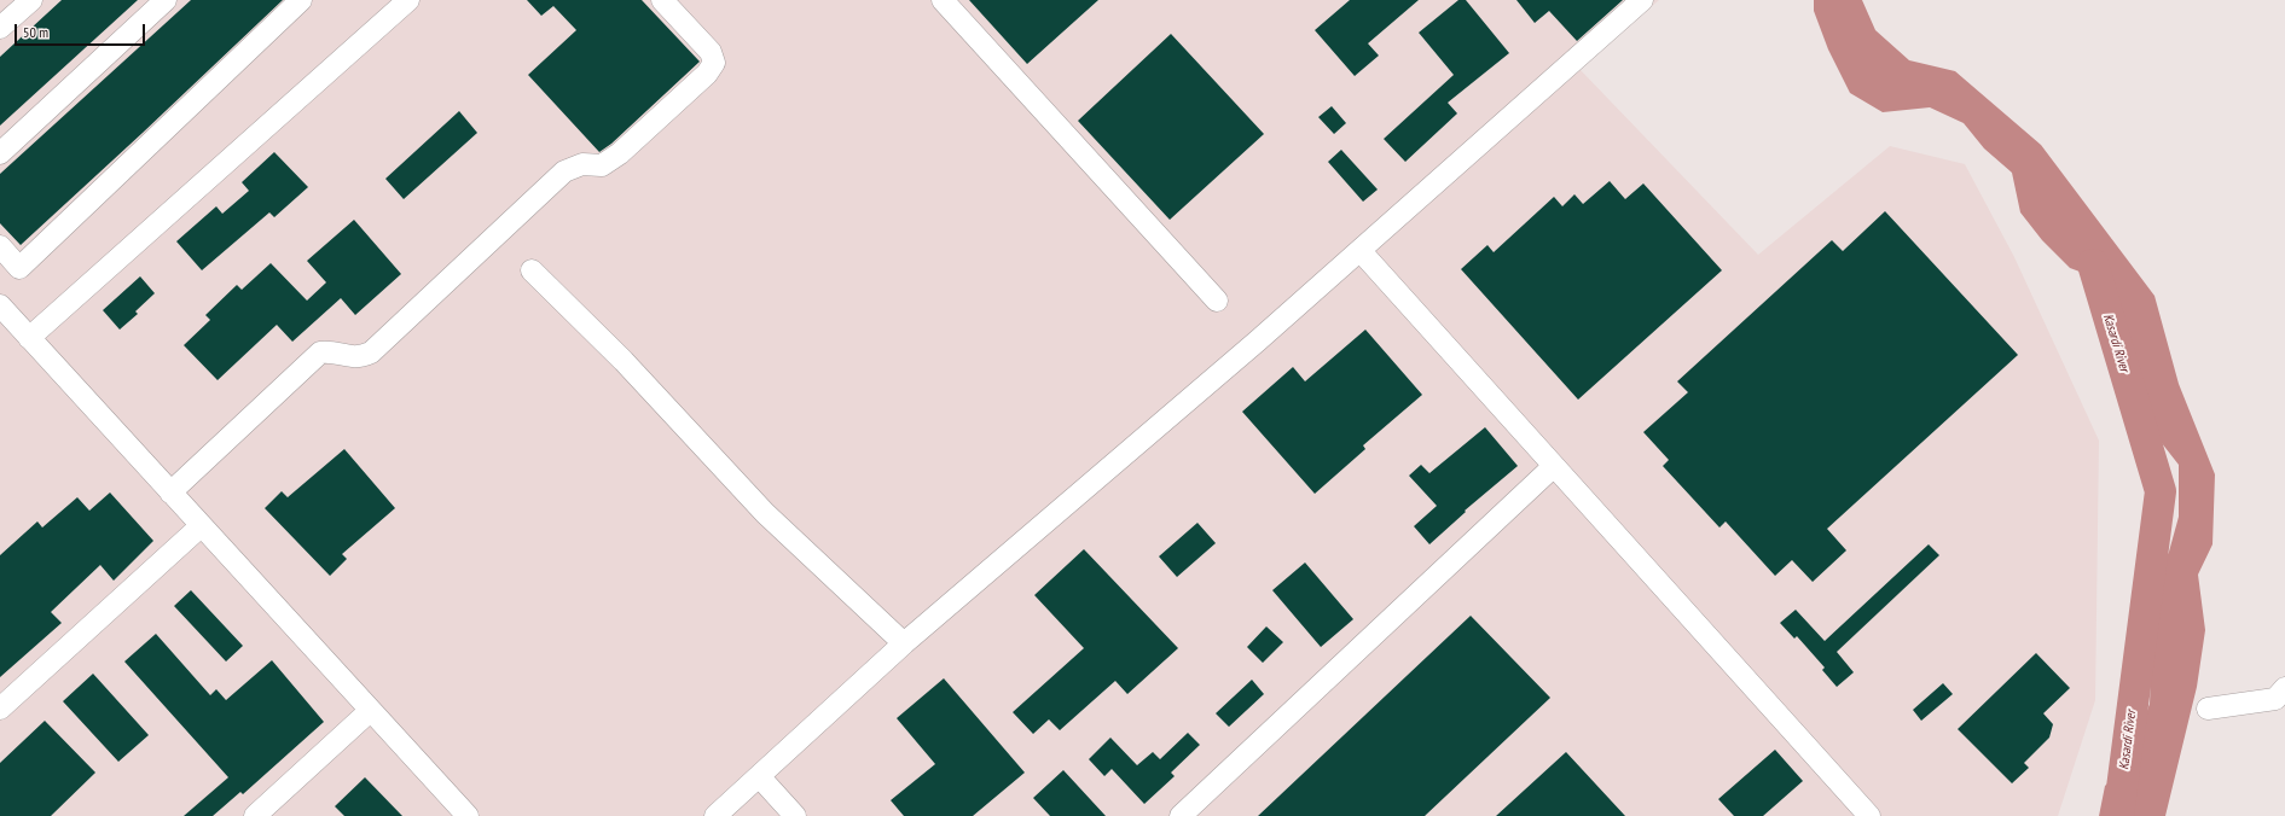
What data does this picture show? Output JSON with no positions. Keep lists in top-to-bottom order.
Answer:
{
  "water": ["Kasardi River"],
  "scale_bar": "50 m"
}
